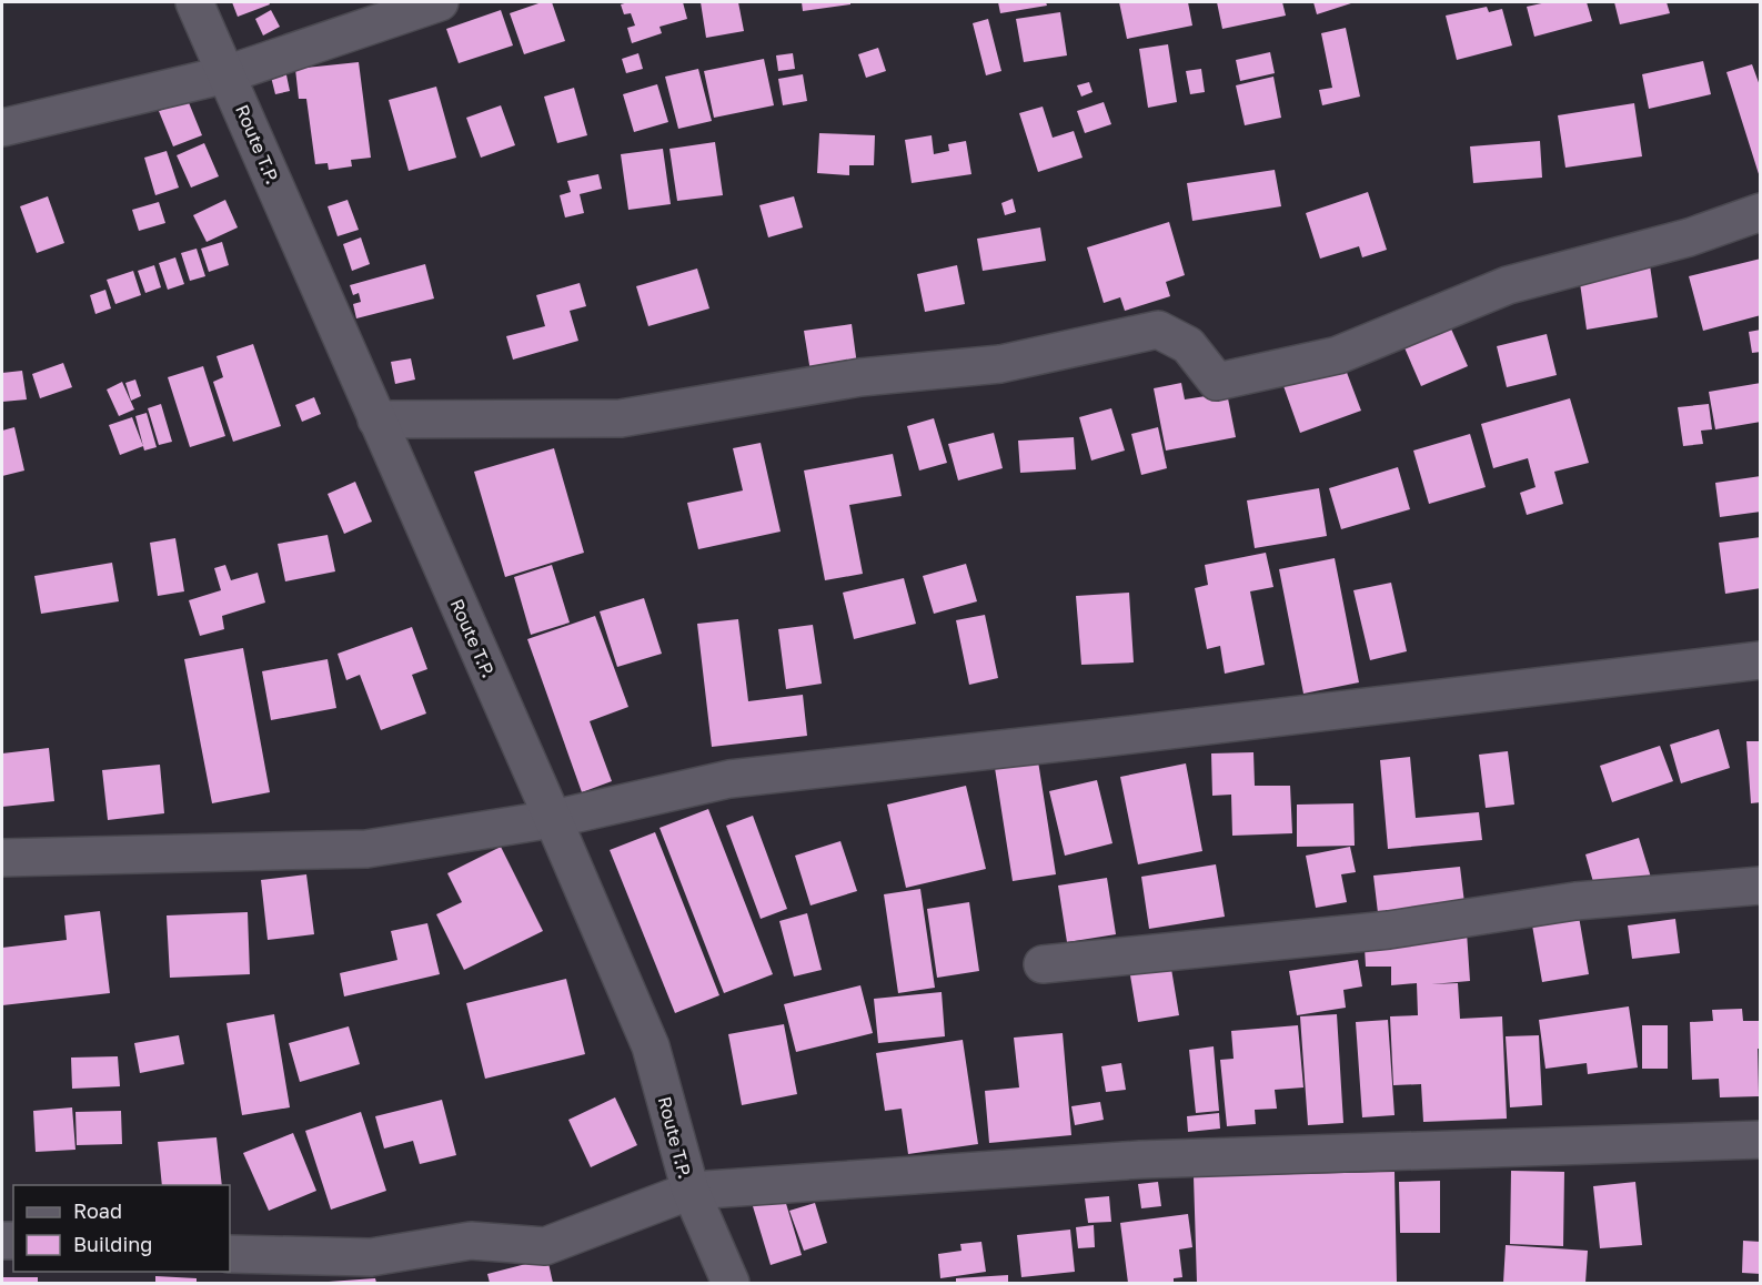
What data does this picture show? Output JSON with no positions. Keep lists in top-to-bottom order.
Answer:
{
  "streets": {
    "street": ["Route T.P."]
  },
  "legend": ["Road", "Building"]
}
